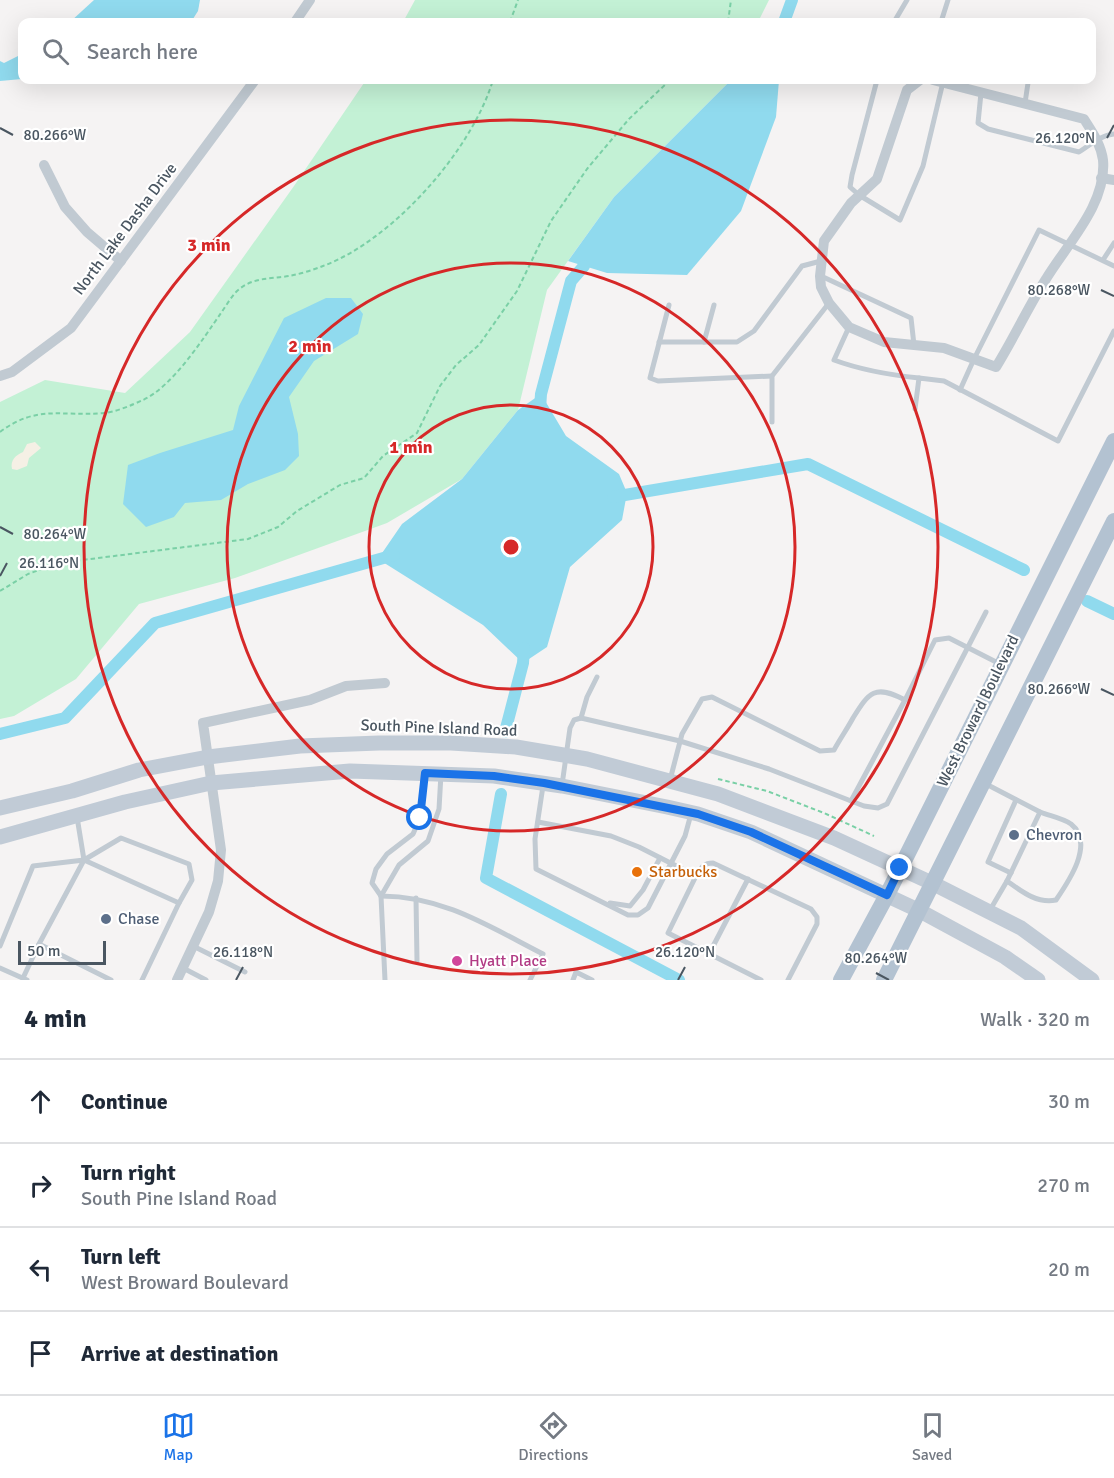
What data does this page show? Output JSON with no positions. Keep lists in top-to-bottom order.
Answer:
{
  "streets": {
    "main road": ["West Broward Boulevard", "South Pine Island Road"],
    "street": ["North Lake Dasha Drive"]
  },
  "crossings": [
    ["West Broward Boulevard", "South Pine Island Road"]
  ],
  "places": [
    "Chevron",
    "Starbucks",
    "Chase",
    "Hyatt Place"
  ],
  "scale_bar": "50 m",
  "page": {
    "search": "Search here",
    "scale": "50 m",
    "heading": ["4 min", "Walk · 320 m"],
    "list": [
      ["Continue", "30 m"],
      ["Turn right", "South Pine Island Road", "270 m"],
      ["Turn left", "West Broward Boulevard", "20 m"],
      "Arrive at destination"
    ],
    "nav": ["Map", "Directions", "Saved"]
  },
  "coordinates": [
    "80.266°W",
    "26.120°N",
    "80.268°W",
    "80.264°W",
    "26.116°N",
    "26.118°N"
  ],
  "rings": ["3 min", "2 min", "1 min"]
}
